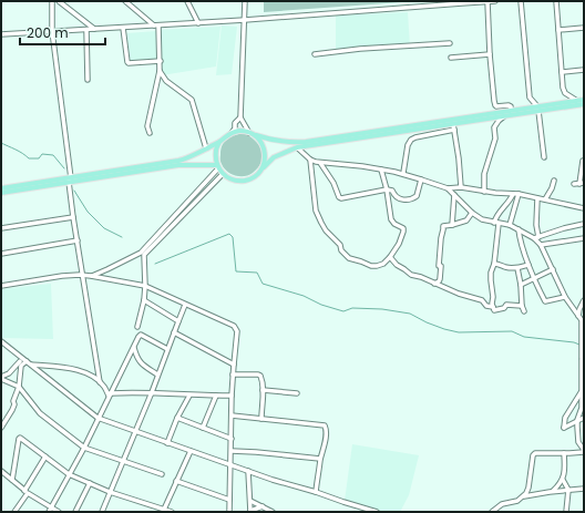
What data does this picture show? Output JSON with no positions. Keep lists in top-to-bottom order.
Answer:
{
  "scale_bar": "200 m"
}
